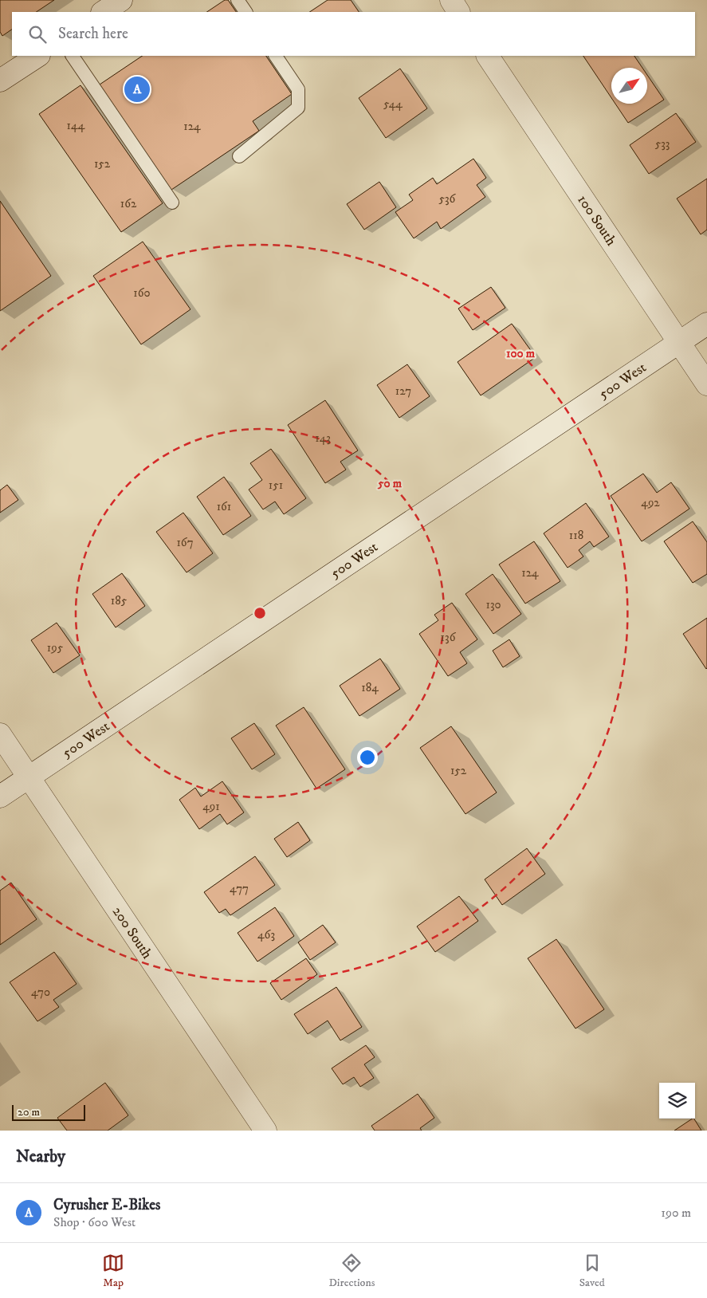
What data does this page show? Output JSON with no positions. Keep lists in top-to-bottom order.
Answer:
{
  "streets": {
    "street": ["100 South", "500 West", "200 South"]
  },
  "crossings": [
    ["100 South", "500 West"],
    ["500 West", "200 South"]
  ],
  "house_numbers": [
    "544",
    "144",
    "124",
    "533",
    "152",
    "536",
    "162",
    "160",
    "127",
    "143",
    "151",
    "492",
    "161",
    "118",
    "167",
    "124",
    "185",
    "130",
    "136",
    "195",
    "184",
    "152",
    "491",
    "477",
    "463",
    "470"
  ],
  "scale_bar": "20 m",
  "north": "top right",
  "page": {
    "search": "Search here",
    "pins": "A",
    "scale": "20 m",
    "heading": "Nearby",
    "list": [
      {
        "mark": "A",
        "name": "Cyrusher E-Bikes",
        "note": "Shop · 600 West",
        "value": "190 m"
      }
    ],
    "nav": ["Map", "Directions", "Saved"]
  },
  "rings": ["100 m", "50 m"]
}
